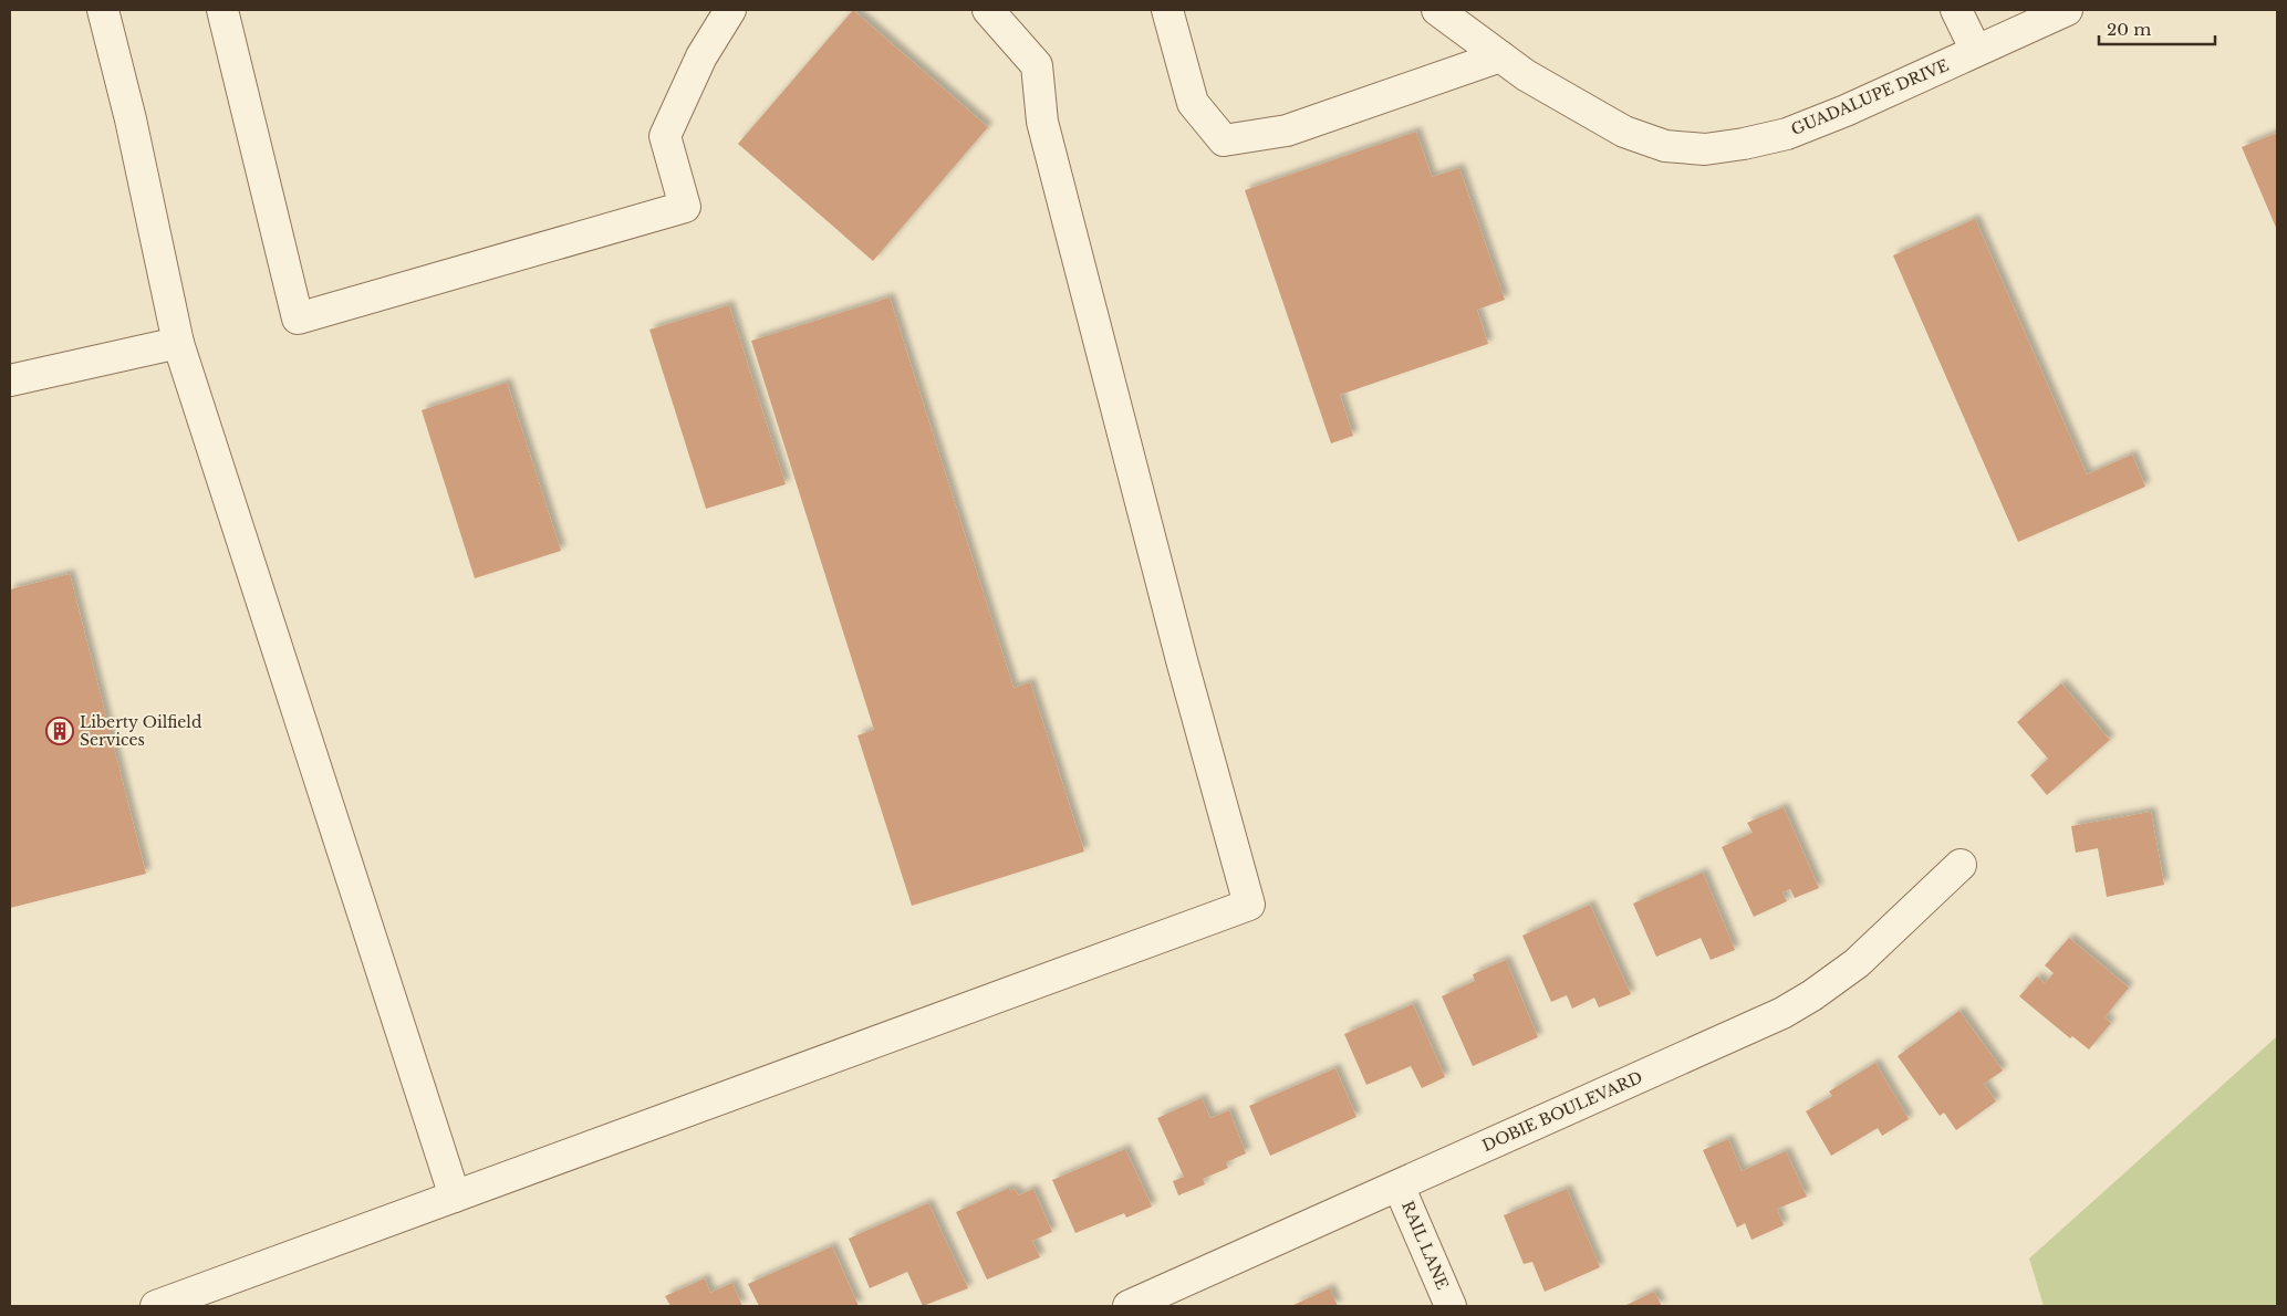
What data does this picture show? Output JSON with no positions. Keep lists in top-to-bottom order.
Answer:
{
  "streets": {
    "street": ["GUADALUPE DRIVE", "DOBIE BOULEVARD", "RAIL LANE"]
  },
  "crossings": [
    ["DOBIE BOULEVARD", "RAIL LANE"]
  ],
  "places": {
    "building": ["Liberty Oilfield Services"]
  },
  "scale_bar": "20 m"
}
